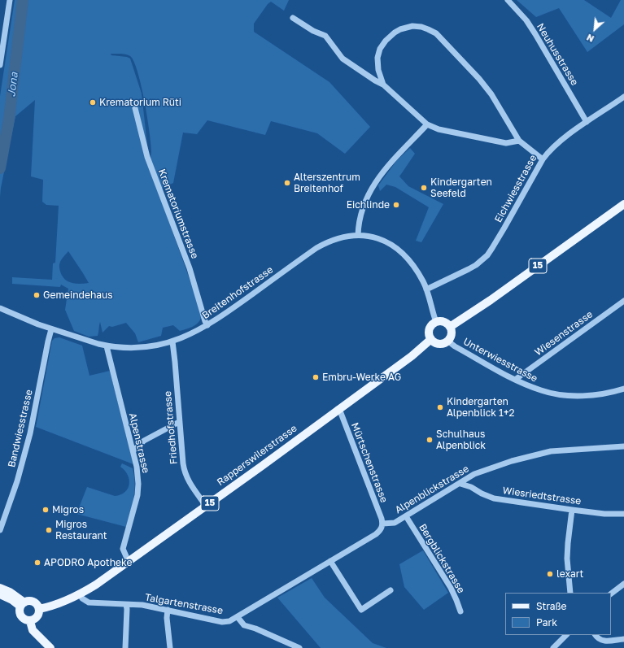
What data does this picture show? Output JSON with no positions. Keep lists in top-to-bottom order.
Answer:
{
  "streets": {
    "main road": ["15", "Rapperswilerstrasse"],
    "street": [
      "Neuhusstrasse",
      "Eichwiesstrasse",
      "Krematoriumstrasse",
      "Breitenhofstrasse",
      "Wiesenstrasse",
      "Unterwiesstrasse",
      "Friedhofstrasse",
      "Bandwiesstrasse",
      "Alpenstrasse",
      "Mürtschenstrasse",
      "Alpenblickstrasse",
      "Wiesriedtstrasse",
      "Bergblickstrasse",
      "Talgartenstrasse"
    ]
  },
  "crossings": [
    ["Neuhusstrasse", "Eichwiesstrasse"],
    ["Eichwiesstrasse", "Breitenhofstrasse"],
    ["Krematoriumstrasse", "Breitenhofstrasse"],
    ["15", "Breitenhofstrasse"],
    ["15", "Unterwiesstrasse"],
    ["15", "Rapperswilerstrasse"],
    ["Breitenhofstrasse", "Unterwiesstrasse"],
    ["Breitenhofstrasse", "Friedhofstrasse"],
    ["Breitenhofstrasse", "Bandwiesstrasse"],
    ["Breitenhofstrasse", "Alpenstrasse"],
    ["Breitenhofstrasse", "Rapperswilerstrasse"],
    ["Wiesenstrasse", "Unterwiesstrasse"],
    ["Unterwiesstrasse", "Rapperswilerstrasse"],
    ["Friedhofstrasse", "Rapperswilerstrasse"],
    ["Alpenstrasse", "Rapperswilerstrasse"],
    ["Rapperswilerstrasse", "Mürtschenstrasse"],
    ["Rapperswilerstrasse", "Talgartenstrasse"],
    ["Mürtschenstrasse", "Alpenblickstrasse"],
    ["Alpenblickstrasse", "Wiesriedtstrasse"],
    ["Alpenblickstrasse", "Bergblickstrasse"]
  ],
  "water": ["Jona"],
  "places": [
    "Krematorium Rüti",
    "Alterszentrum Breitenhof",
    "Kindergarten Seefeld",
    "Eichlinde",
    "Gemeindehaus",
    "Embru-Werke AG",
    "Kindergarten Alpenblick 1+2",
    "Schulhaus Alpenblick",
    "Migros",
    "Migros Restaurant",
    "APODRO Apotheke",
    "lexart"
  ],
  "legend": ["Straße", "Park"],
  "north": "bottom left"
}
